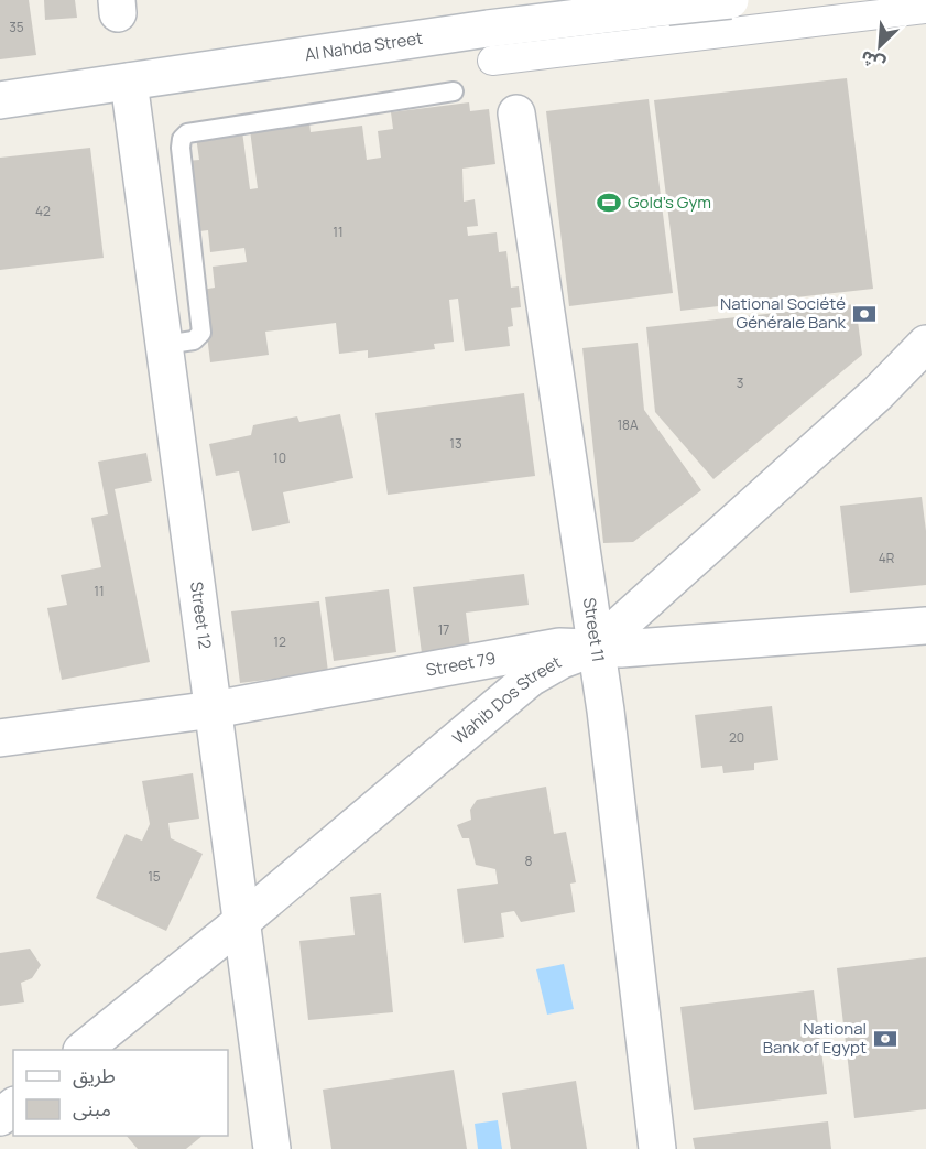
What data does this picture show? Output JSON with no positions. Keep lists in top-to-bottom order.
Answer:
{
  "streets": {
    "street": [
      "Al Nahda Street",
      "Street 12",
      "Street 11",
      "Street 79",
      "Wahib Dos Street"
    ]
  },
  "crossings": [
    ["Al Nahda Street", "Street 12"],
    ["Street 12", "Street 79"],
    ["Street 12", "Wahib Dos Street"],
    ["Street 11", "Street 79"],
    ["Street 11", "Wahib Dos Street"],
    ["Street 79", "Wahib Dos Street"]
  ],
  "places": {
    "sports": ["Gold's Gym"],
    "bank": ["National Société Générale Bank", "National Bank of Egypt"]
  },
  "house_numbers": [
    "35",
    "42",
    "11",
    "3",
    "18A",
    "13",
    "10",
    "4R",
    "11",
    "17",
    "12",
    "20",
    "8",
    "15"
  ],
  "legend": ["طريق", "مبنى"],
  "north": "bottom left"
}
